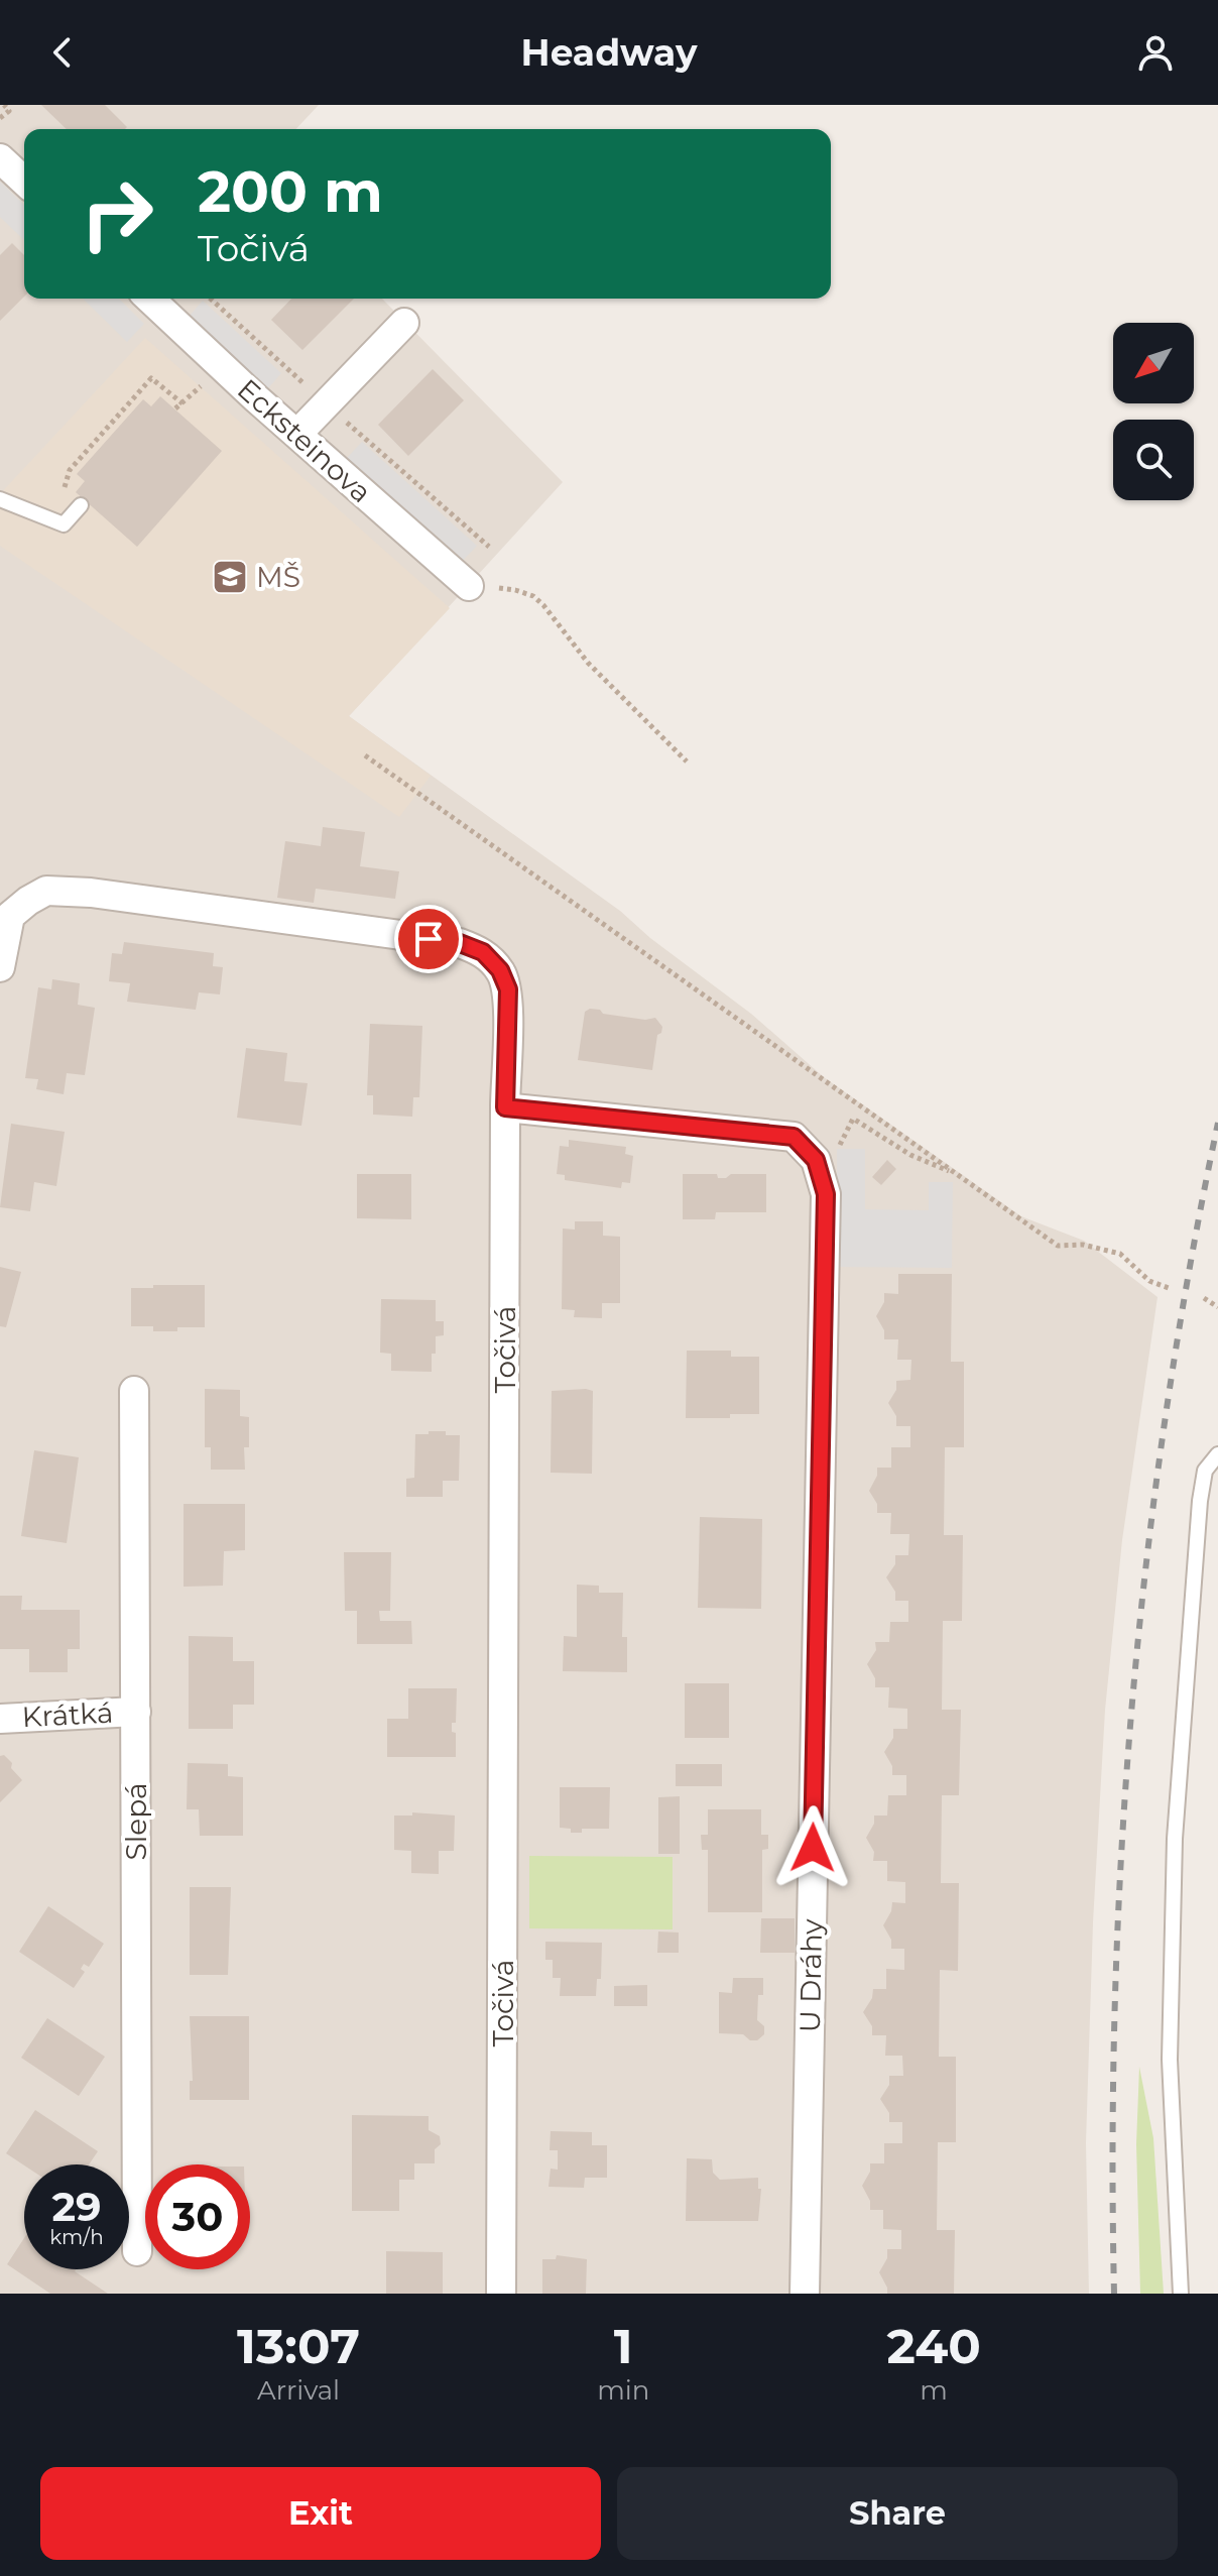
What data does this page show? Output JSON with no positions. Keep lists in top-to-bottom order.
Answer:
{
  "streets": {
    "street": [
      "Ecksteinova",
      "Točivá",
      "Krátká",
      "Slepá",
      "U Dráhy"
    ]
  },
  "crossings": [
    ["Krátká", "Slepá"]
  ],
  "places": {
    "school or university": ["MŠ"]
  },
  "north": "bottom left",
  "page": {
    "header": "Headway",
    "turn": ["200 m", "Točivá"],
    "speed": "29 km/h",
    "limit": "30",
    "eta": [
      "13:07",
      "Arrival",
      "1",
      "min",
      "240",
      "m"
    ],
    "buttons": ["Exit", "Share"]
  }
}
